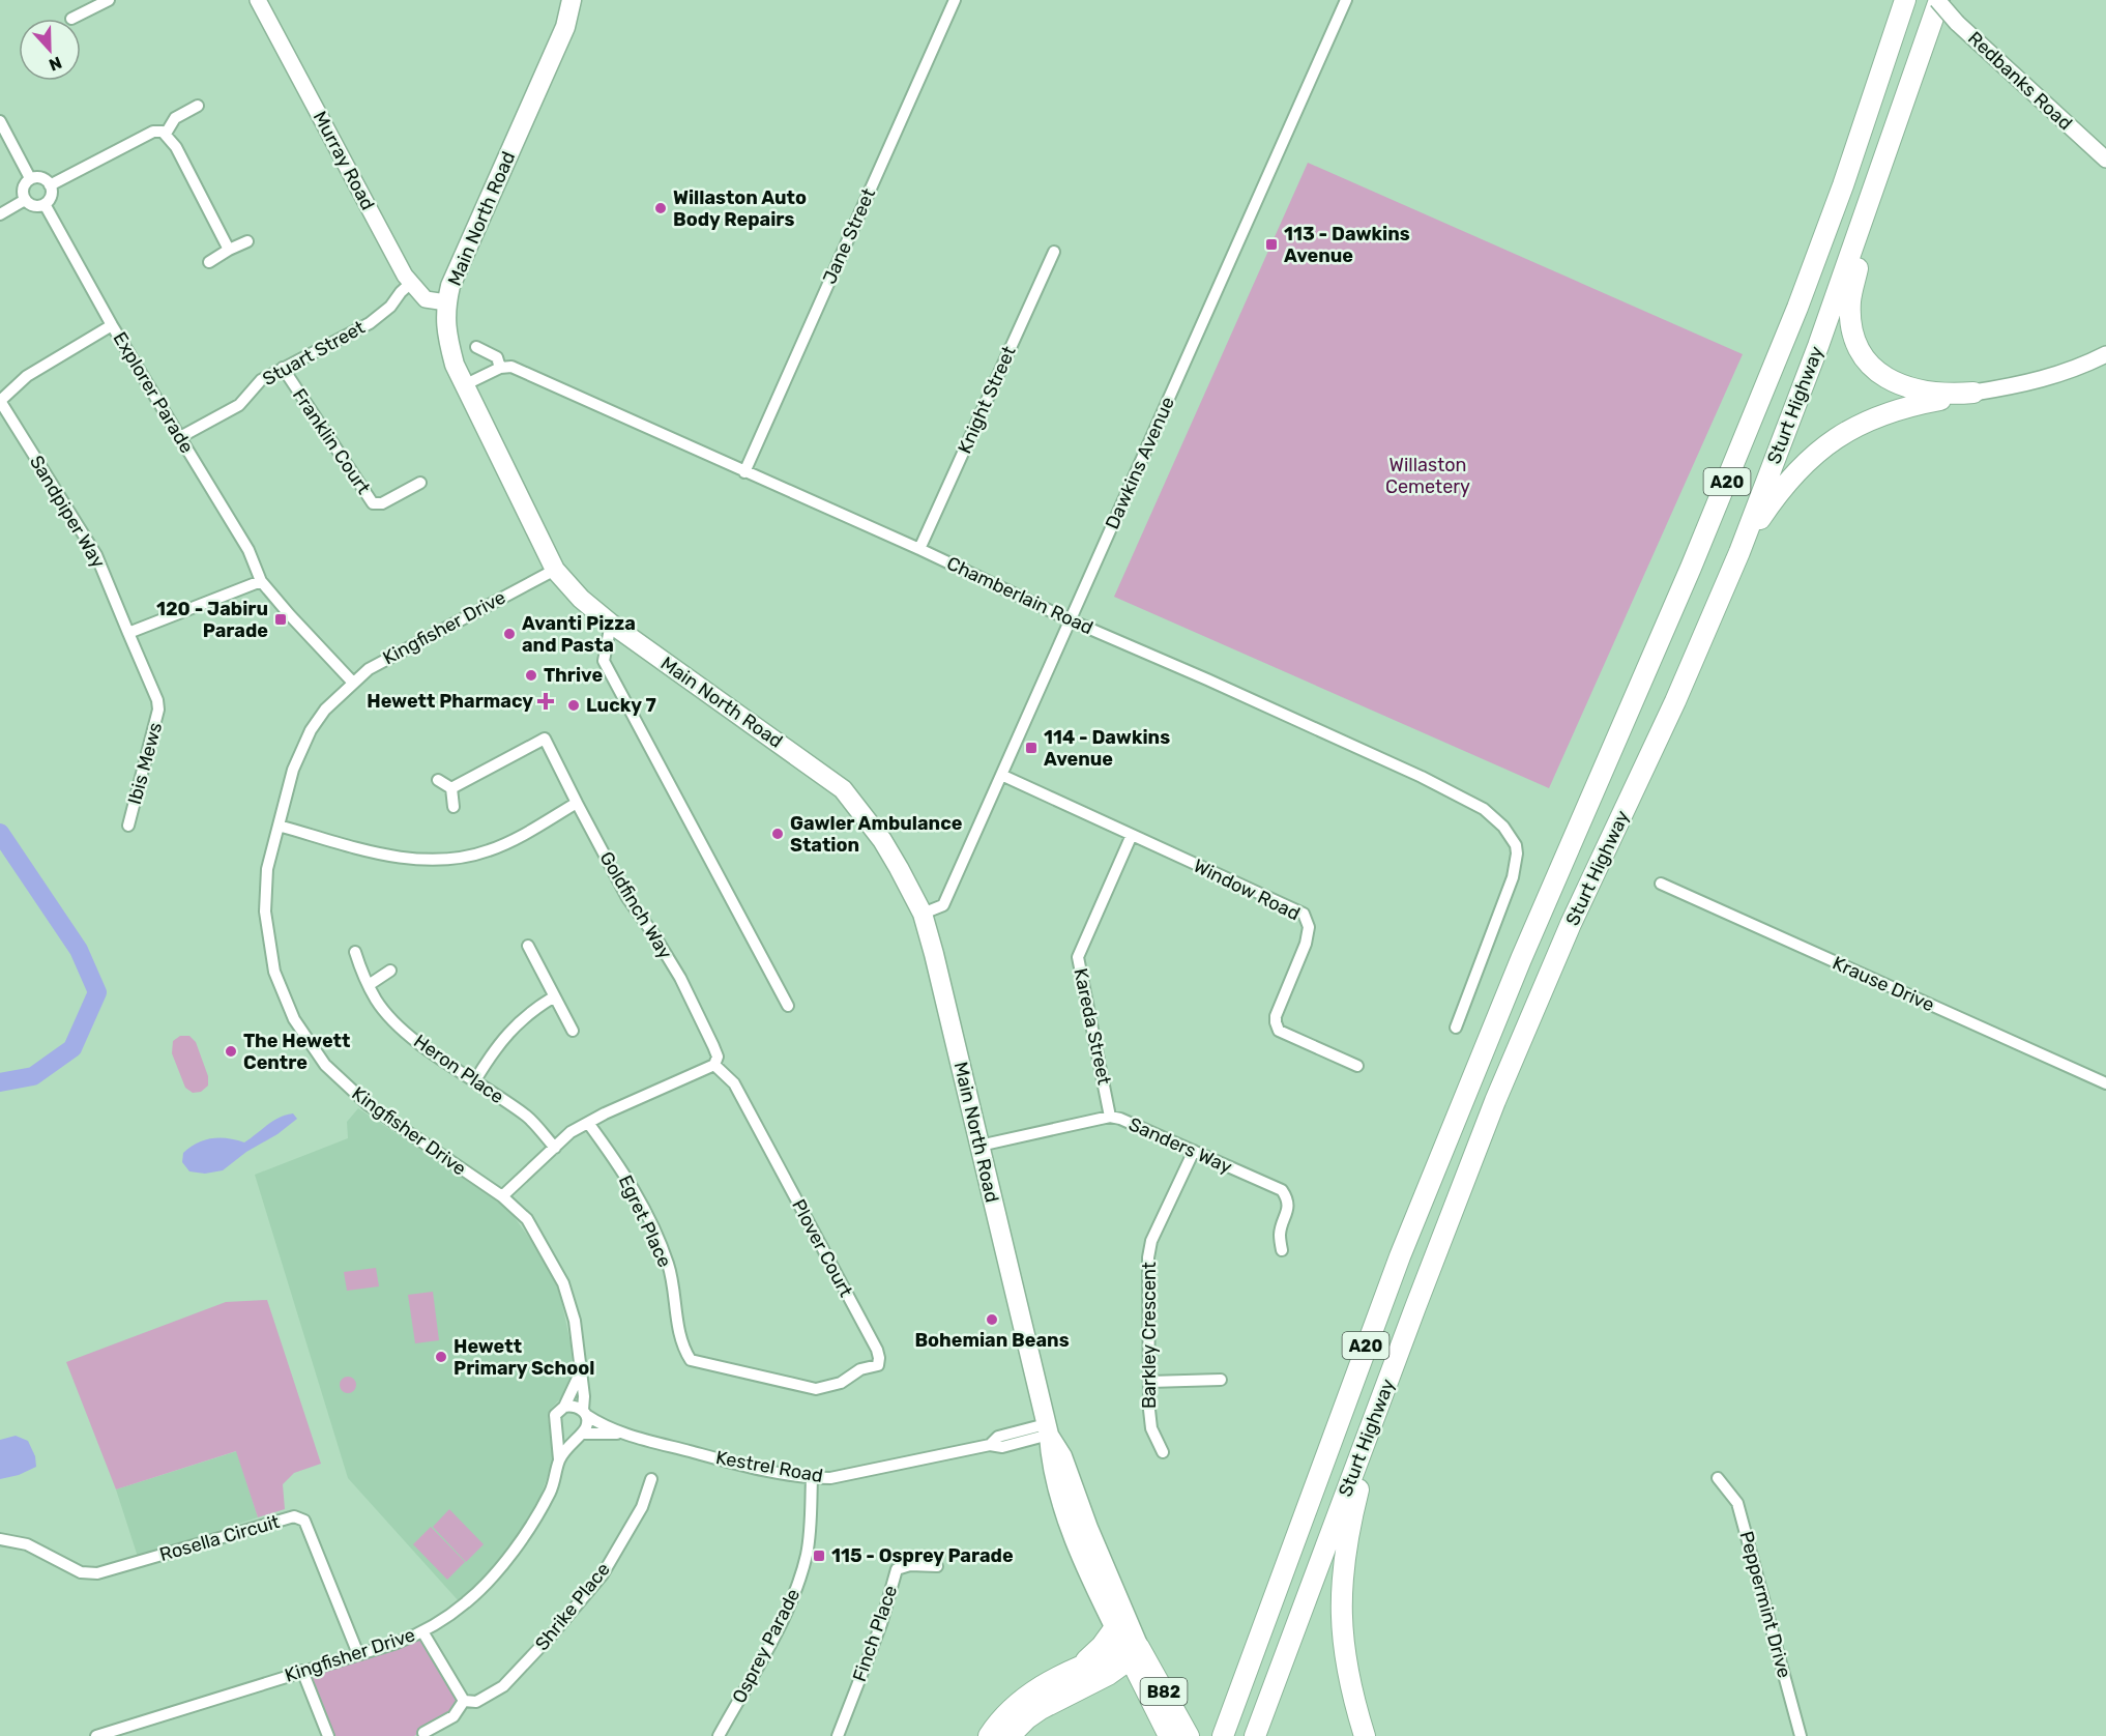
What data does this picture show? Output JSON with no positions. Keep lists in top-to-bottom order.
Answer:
{
  "streets": {
    "highway": ["Sturt Highway", "A20", "B82"],
    "main road": ["Redbanks Road", "Murray Road", "Main North Road"],
    "street": [
      "Jane Street",
      "Stuart Street",
      "Explorer Parade",
      "Knight Street",
      "Franklin Court",
      "Dawkins Avenue",
      "Sandpiper Way",
      "Chamberlain Road",
      "Kingfisher Drive",
      "Ibis Mews",
      "Window Road",
      "Goldfinch Way",
      "Krause Drive",
      "Kareda Street",
      "Heron Place",
      "Sanders Way",
      "Egret Place",
      "Plover Court",
      "Barkley Crescent",
      "Kestrel Road",
      "Rosella Circuit",
      "Peppermint Drive",
      "Shrike Place",
      "Finch Place",
      "Osprey Parade"
    ]
  },
  "crossings": [
    ["Redbanks Road", "Sturt Highway"],
    ["Murray Road", "Main North Road"],
    ["Murray Road", "Stuart Street"],
    ["Main North Road", "Dawkins Avenue"],
    ["Main North Road", "Kingfisher Drive"],
    ["Main North Road", "Sanders Way"],
    ["Main North Road", "Kestrel Road"],
    ["Main North Road", "B82"],
    ["Jane Street", "Chamberlain Road"],
    ["Stuart Street", "Explorer Parade"],
    ["Stuart Street", "Franklin Court"],
    ["Explorer Parade", "Kingfisher Drive"],
    ["Knight Street", "Chamberlain Road"],
    ["Dawkins Avenue", "Chamberlain Road"],
    ["Dawkins Avenue", "Window Road"],
    ["Sandpiper Way", "Ibis Mews"],
    ["Kingfisher Drive", "Kestrel Road"],
    ["Kingfisher Drive", "Rosella Circuit"],
    ["Window Road", "Kareda Street"],
    ["Goldfinch Way", "Plover Court"],
    ["Kareda Street", "Sanders Way"],
    ["Sanders Way", "Barkley Crescent"],
    ["Egret Place", "Plover Court"],
    ["Kestrel Road", "Osprey Parade"]
  ],
  "parks": ["Willaston Cemetery"],
  "places": {
    "other": [
      "Willaston Auto Body Repairs",
      "Avanti Pizza and Pasta",
      "Thrive",
      "Lucky 7",
      "Gawler Ambulance Station",
      "The Hewett Centre",
      "Bohemian Beans",
      "Hewett Primary School"
    ],
    "transit": [
      "113 - Dawkins Avenue",
      "120 - Jabiru Parade",
      "114 - Dawkins Avenue",
      "115 - Osprey Parade"
    ],
    "health": ["Hewett Pharmacy"]
  },
  "north": "bottom"
}
